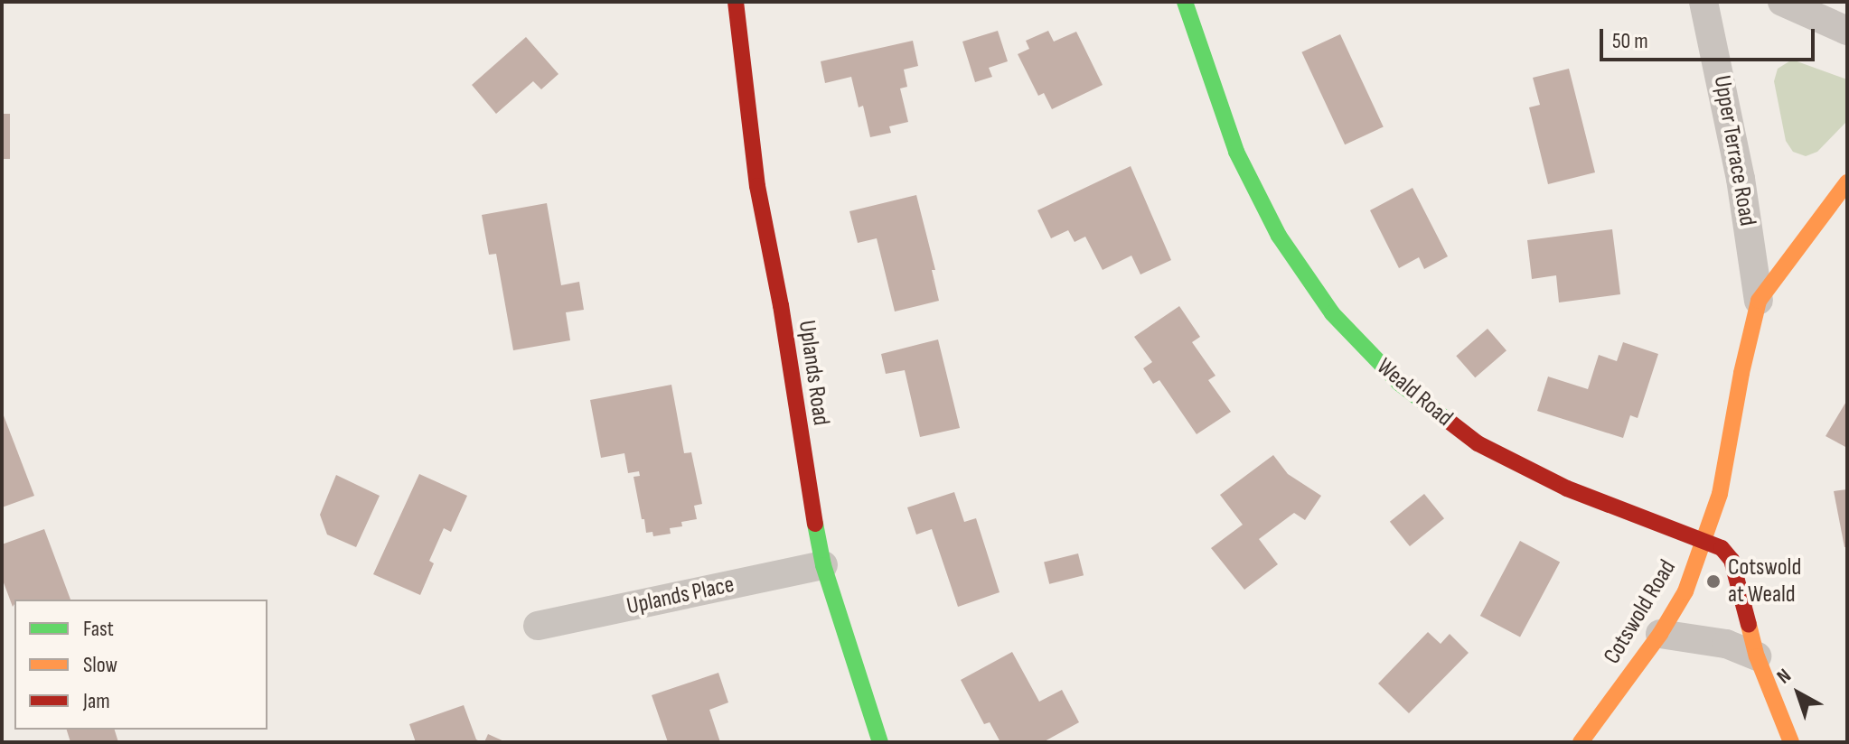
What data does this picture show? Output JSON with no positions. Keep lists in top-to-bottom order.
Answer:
{
  "streets": {
    "street": [
      "Upper Terrace Road",
      "Uplands Road",
      "Weald Road",
      "Uplands Place",
      "Cotswold Road"
    ]
  },
  "crossings": [
    ["Upper Terrace Road", "Cotswold Road"],
    ["Uplands Road", "Uplands Place"],
    ["Weald Road", "Cotswold Road"]
  ],
  "places": ["Cotswold at Weald"],
  "legend": ["Fast", "Slow", "Jam"],
  "scale_bar": "50 m",
  "north": "top left"
}
